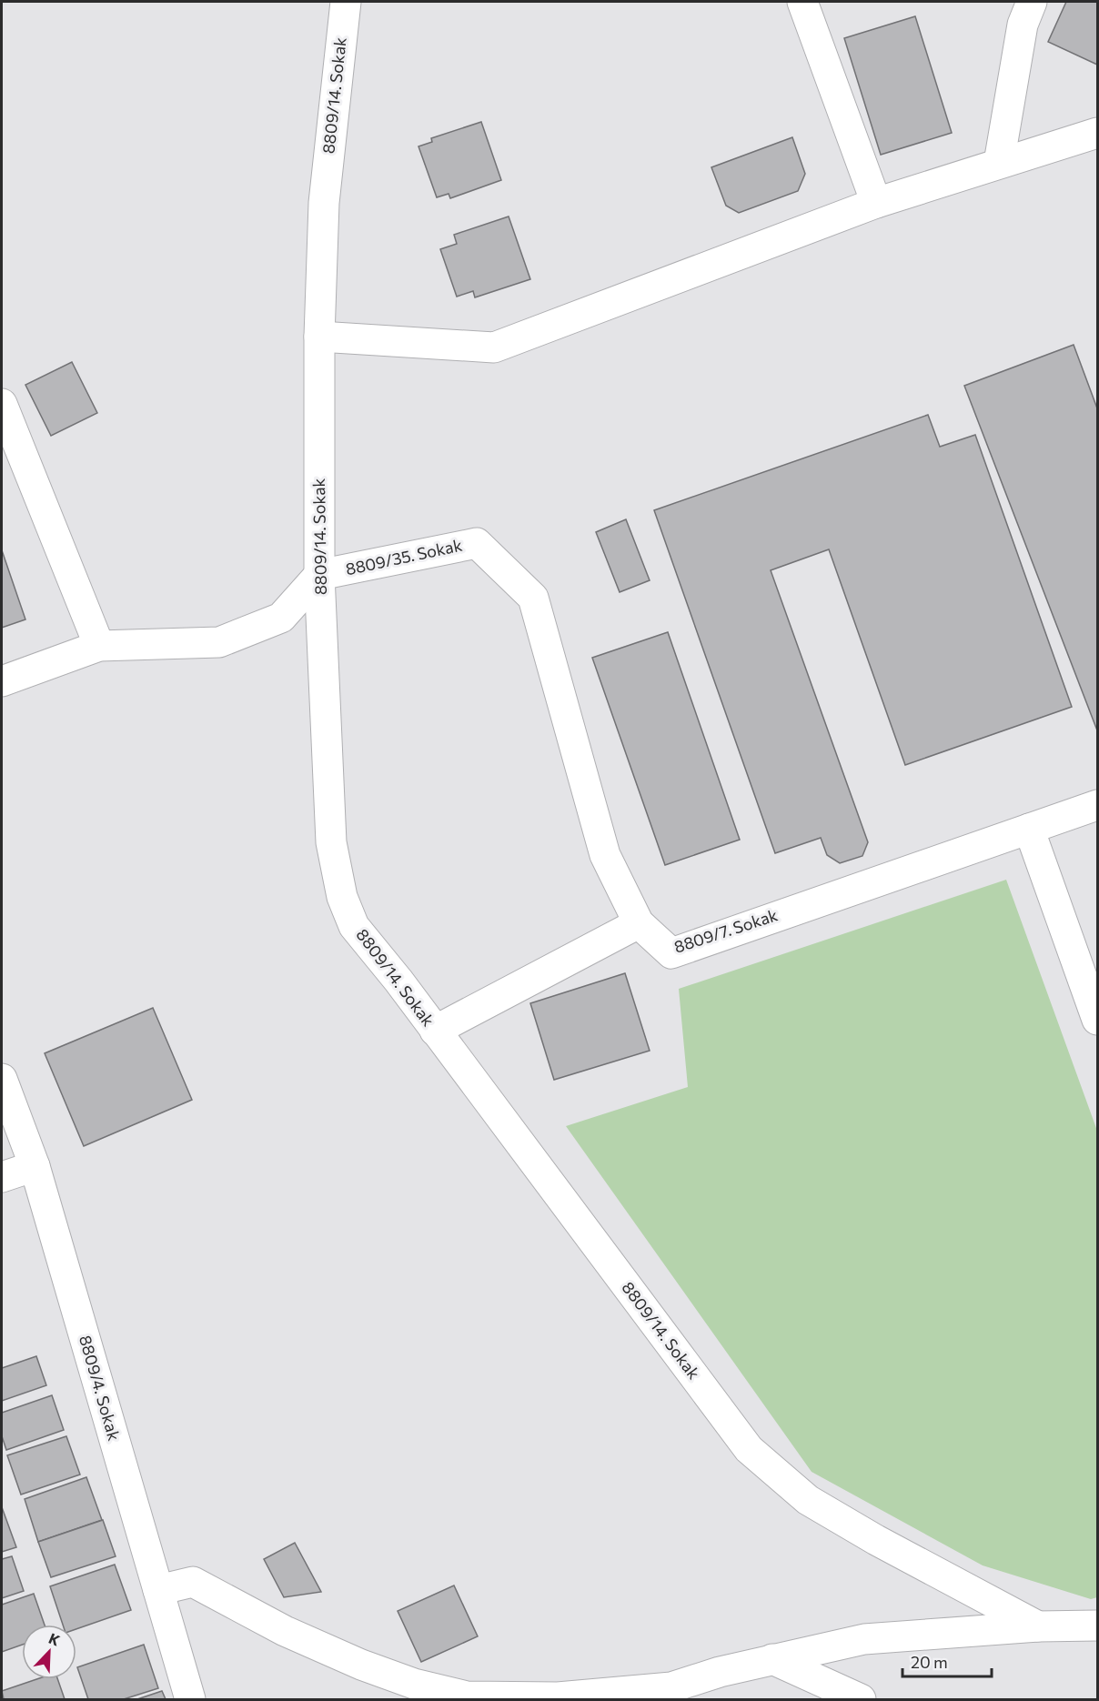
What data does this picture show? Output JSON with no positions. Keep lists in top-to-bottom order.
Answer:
{
  "streets": {
    "street": [
      "8809/14. Sokak",
      "8809/35. Sokak",
      "8809/7. Sokak",
      "8809/4. Sokak"
    ]
  },
  "crossings": [
    ["8809/14. Sokak", "8809/35. Sokak"],
    ["8809/35. Sokak", "8809/7. Sokak"]
  ],
  "scale_bar": "20 m",
  "north": "top right"
}
